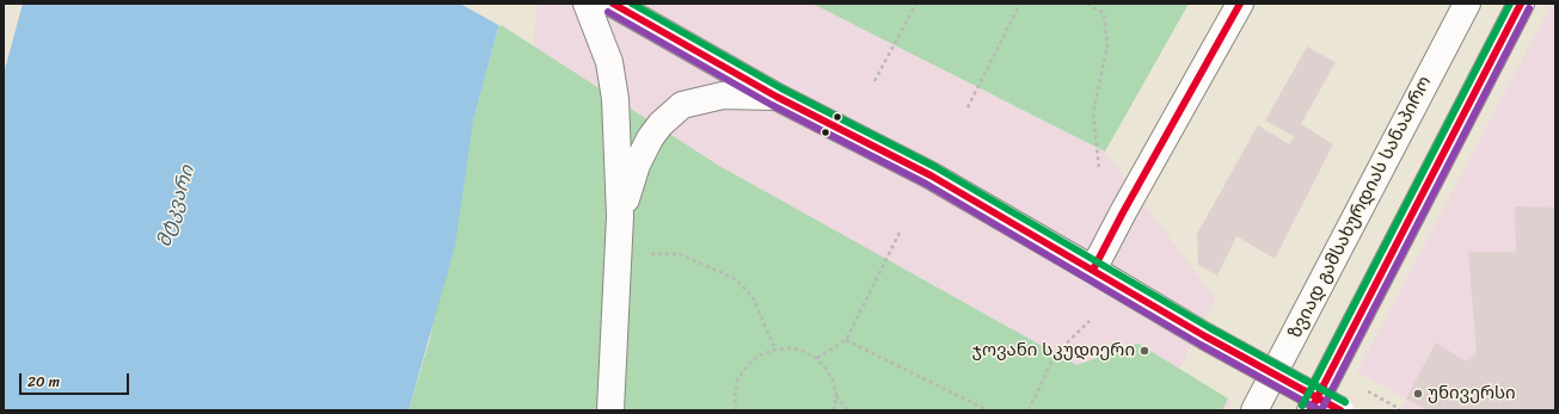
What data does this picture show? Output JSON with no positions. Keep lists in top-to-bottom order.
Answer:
{
  "streets": {
    "main road": ["ზვიად გამსახურდიას სანაპირო"]
  },
  "water": ["მტკვარი"],
  "places": ["ჯოვანი სკუდიერი", "უნივერსი"],
  "scale_bar": "20 m"
}
